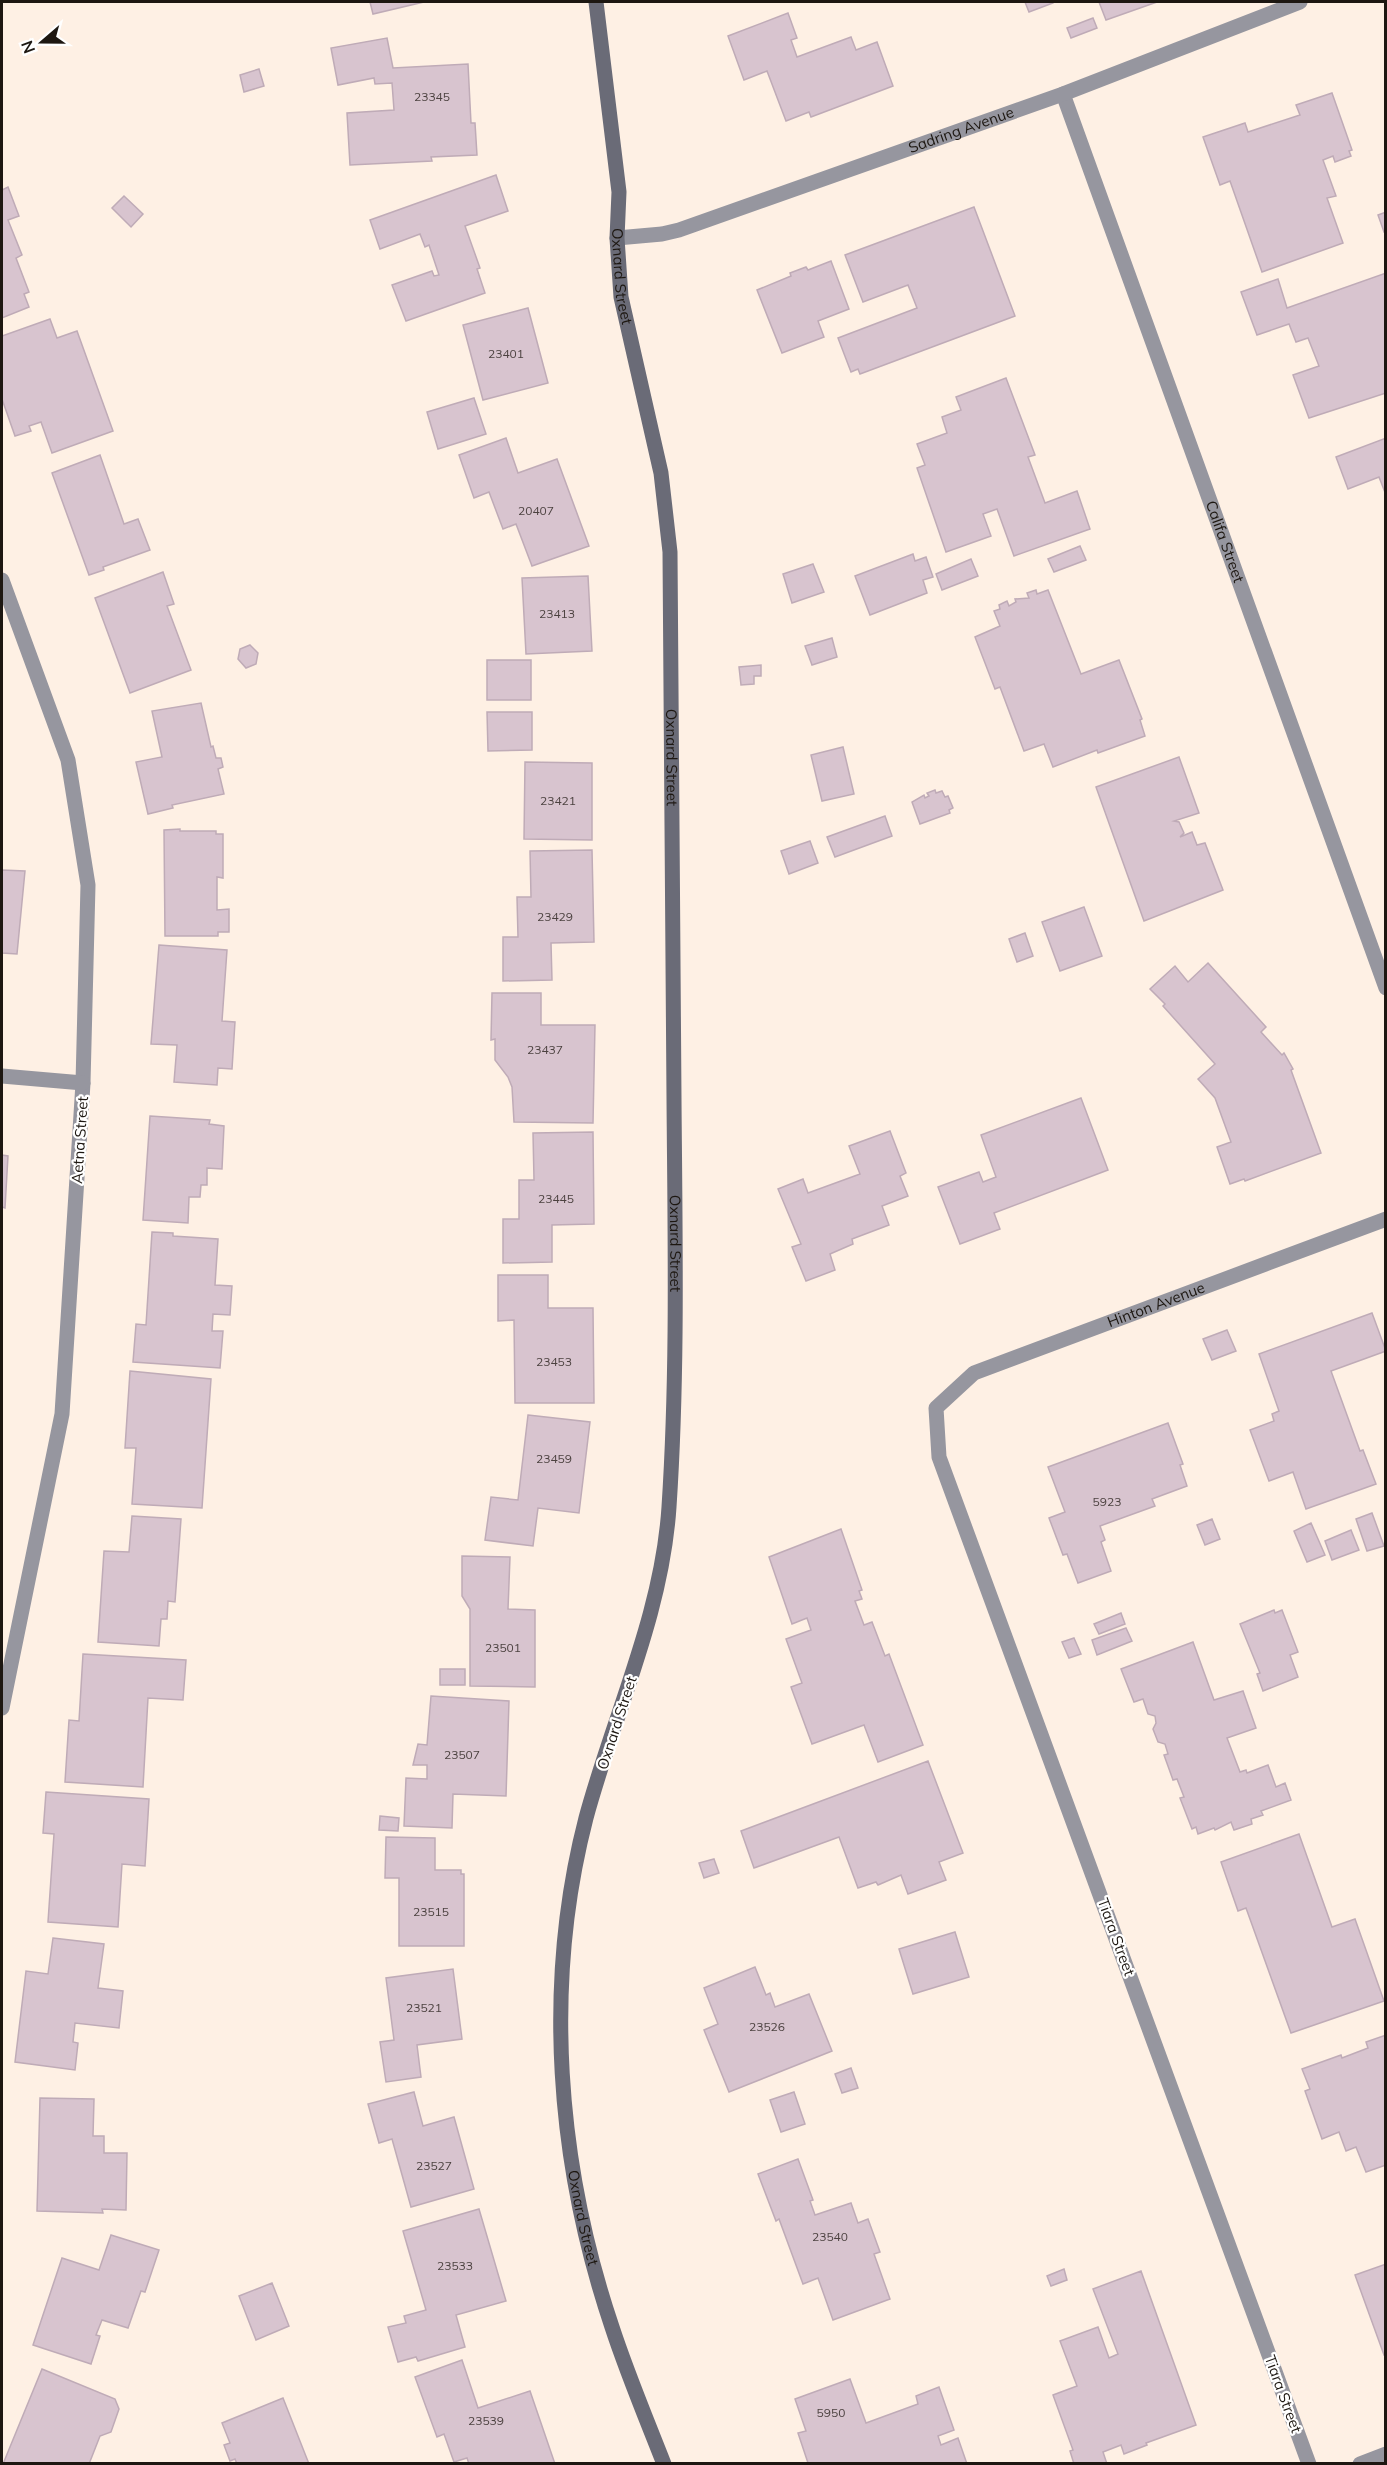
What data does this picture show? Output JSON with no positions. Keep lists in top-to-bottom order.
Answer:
{
  "streets": {
    "street": [
      "Sadring Avenue",
      "Oxnard Street",
      "Califa Street",
      "Aetna Street",
      "Hinton Avenue",
      "Tiara Street"
    ]
  },
  "crossings": [
    ["Sadring Avenue", "Oxnard Street"],
    ["Sadring Avenue", "Califa Street"],
    ["Hinton Avenue", "Tiara Street"]
  ],
  "house_numbers": [
    "23345",
    "23401",
    "20407",
    "23413",
    "23421",
    "23429",
    "23437",
    "23445",
    "23453",
    "23459",
    "5923",
    "23501",
    "23507",
    "23515",
    "23521",
    "23526",
    "23527",
    "23540",
    "23533",
    "5950",
    "23539"
  ],
  "north": "left"
}
